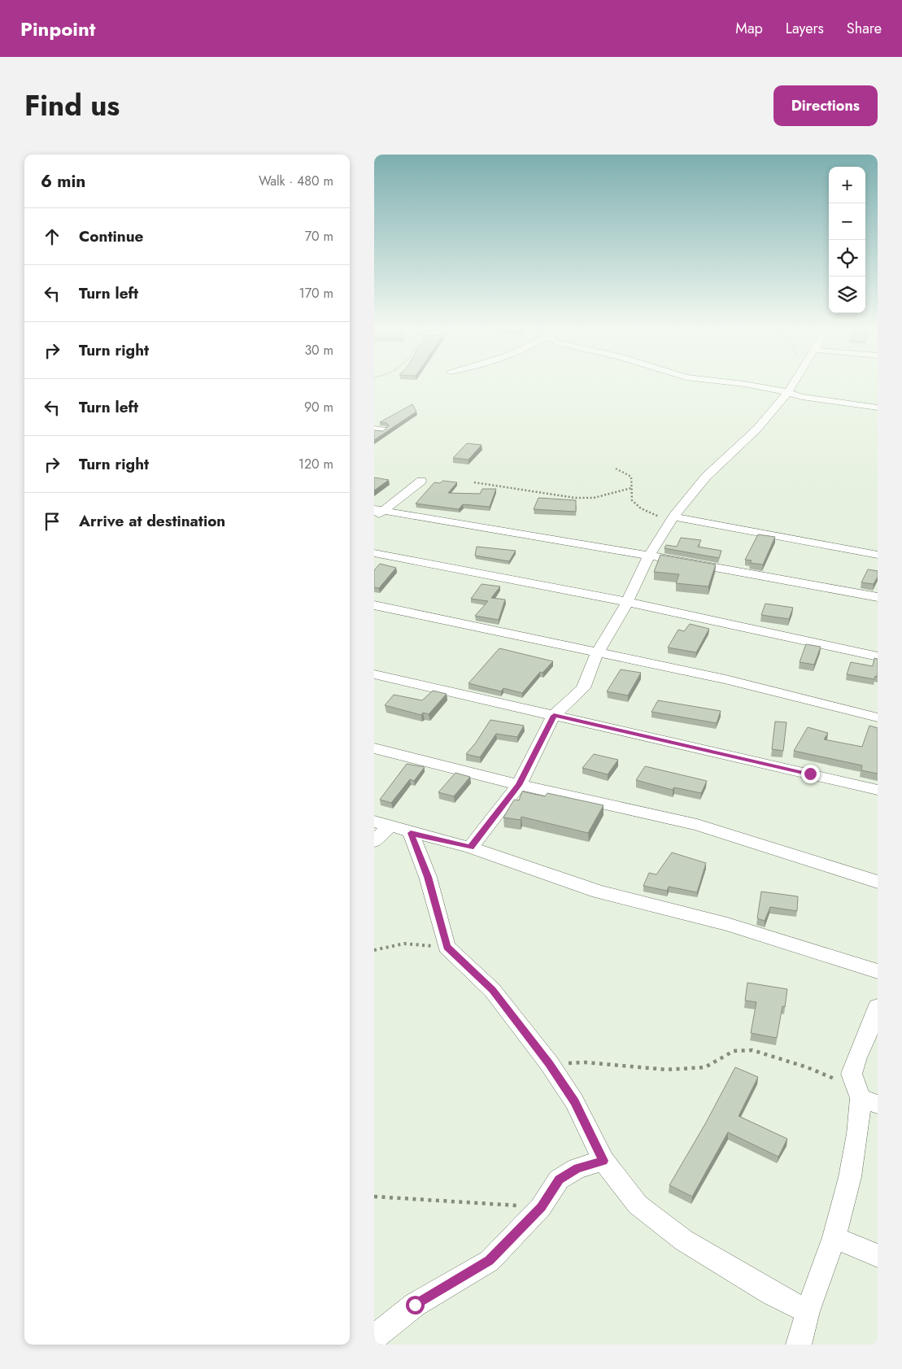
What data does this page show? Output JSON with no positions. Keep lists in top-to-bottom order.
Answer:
{
  "page": {
    "header": "Pinpoint",
    "nav": ["Map", "Layers", "Share"],
    "title": "Find us",
    "buttons": "Directions",
    "heading": ["6 min", "Walk · 480 m"],
    "map_buttons": ["+", "−"],
    "list": [
      ["Continue", "70 m"],
      ["Turn left", "170 m"],
      ["Turn right", "30 m"],
      ["Turn left", "90 m"],
      ["Turn right", "120 m"],
      "Arrive at destination"
    ]
  }
}
